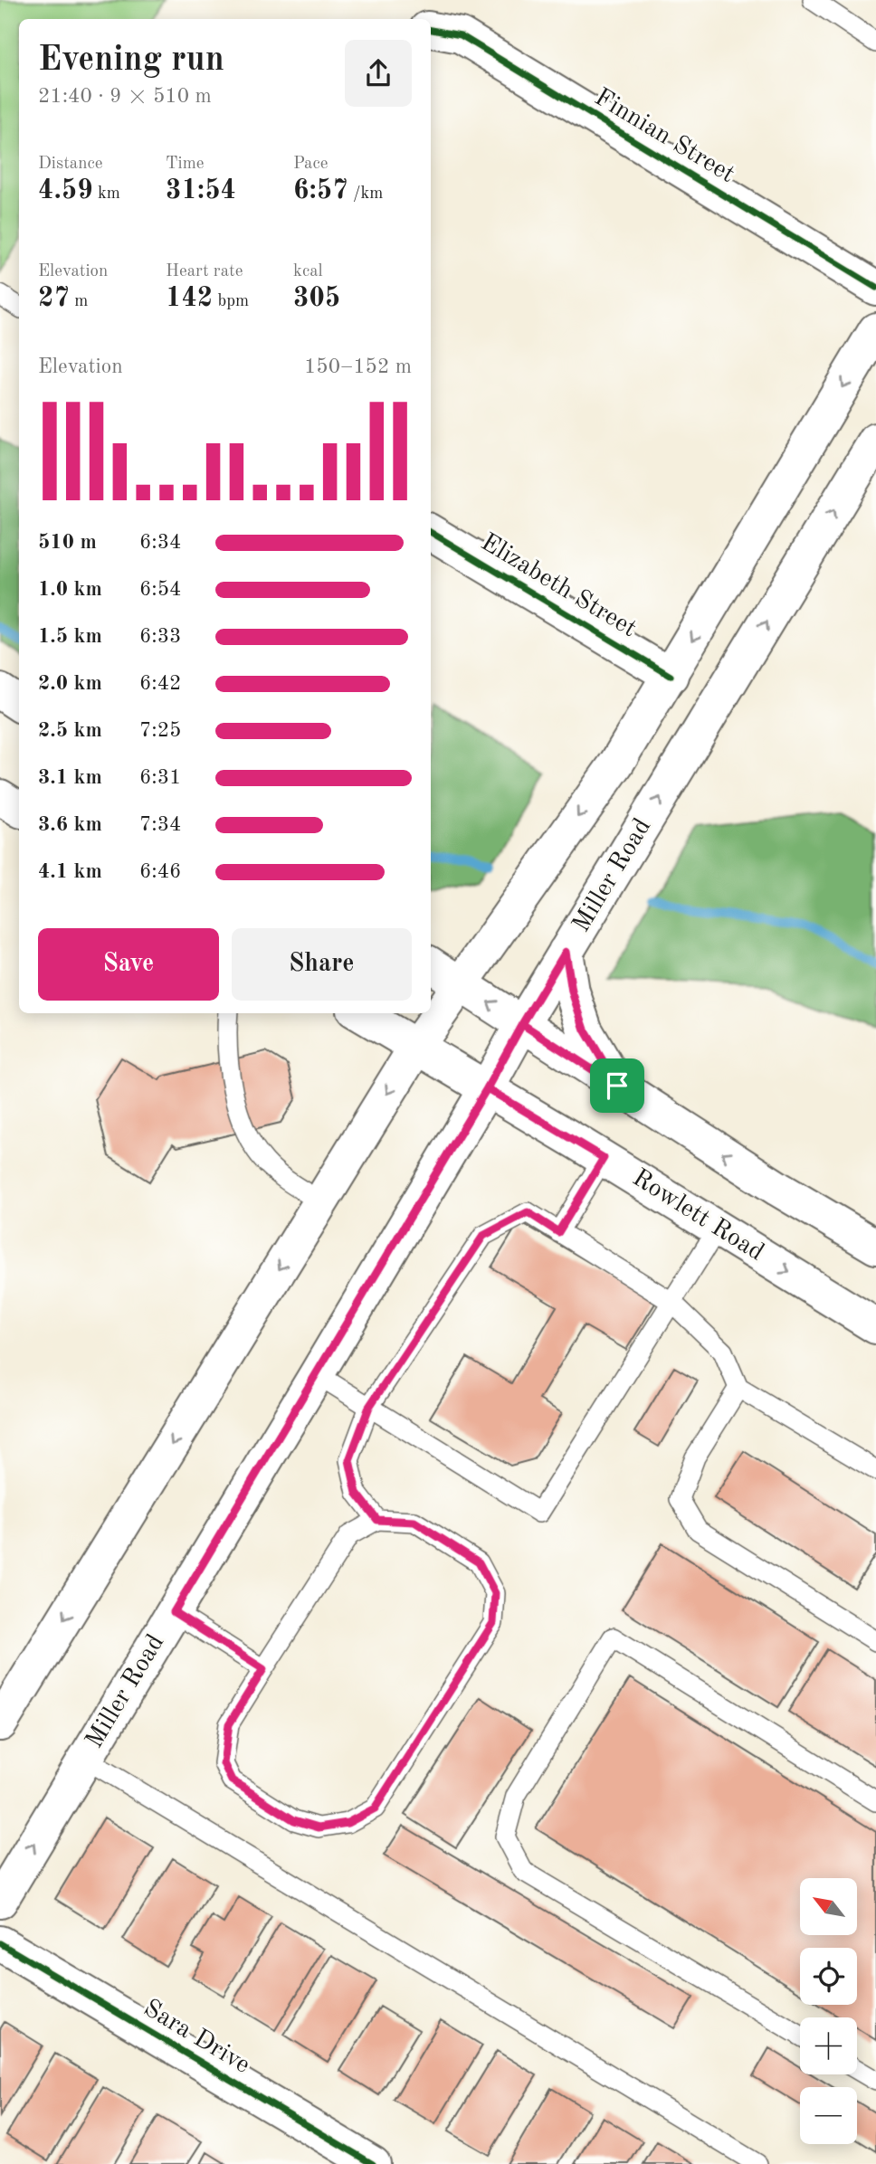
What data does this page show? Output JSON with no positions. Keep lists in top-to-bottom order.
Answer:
{
  "streets": {
    "main road": [
      "Finnian Street",
      "Elizabeth Street",
      "Miller Road",
      "Rowlett Road",
      "Sara Drive"
    ]
  },
  "crossings": [
    ["Miller Road", "Rowlett Road"]
  ],
  "north": "top left",
  "page": {
    "heading": ["Evening run", "21:40 · 9 × 510 m"],
    "stats": [
      ["Distance", "4.59 km"],
      ["Time", "31:54"],
      ["Pace", "6:57 /km"],
      ["Elevation", "27 m"],
      ["Heart rate", "142 bpm"],
      ["kcal", "305"]
    ],
    "chart": ["Elevation", "150–152 m"],
    "list": [
      {
        "name": "510 m",
        "note": "6:34"
      },
      {
        "name": "1.0 km",
        "note": "6:54"
      },
      {
        "name": "1.5 km",
        "note": "6:33"
      },
      {
        "name": "2.0 km",
        "note": "6:42"
      },
      {
        "name": "2.5 km",
        "note": "7:25"
      },
      {
        "name": "3.1 km",
        "note": "6:31"
      },
      {
        "name": "3.6 km",
        "note": "7:34"
      },
      {
        "name": "4.1 km",
        "note": "6:46"
      }
    ],
    "buttons": ["Save", "Share"],
    "map_buttons": ["+", "−"]
  }
}
